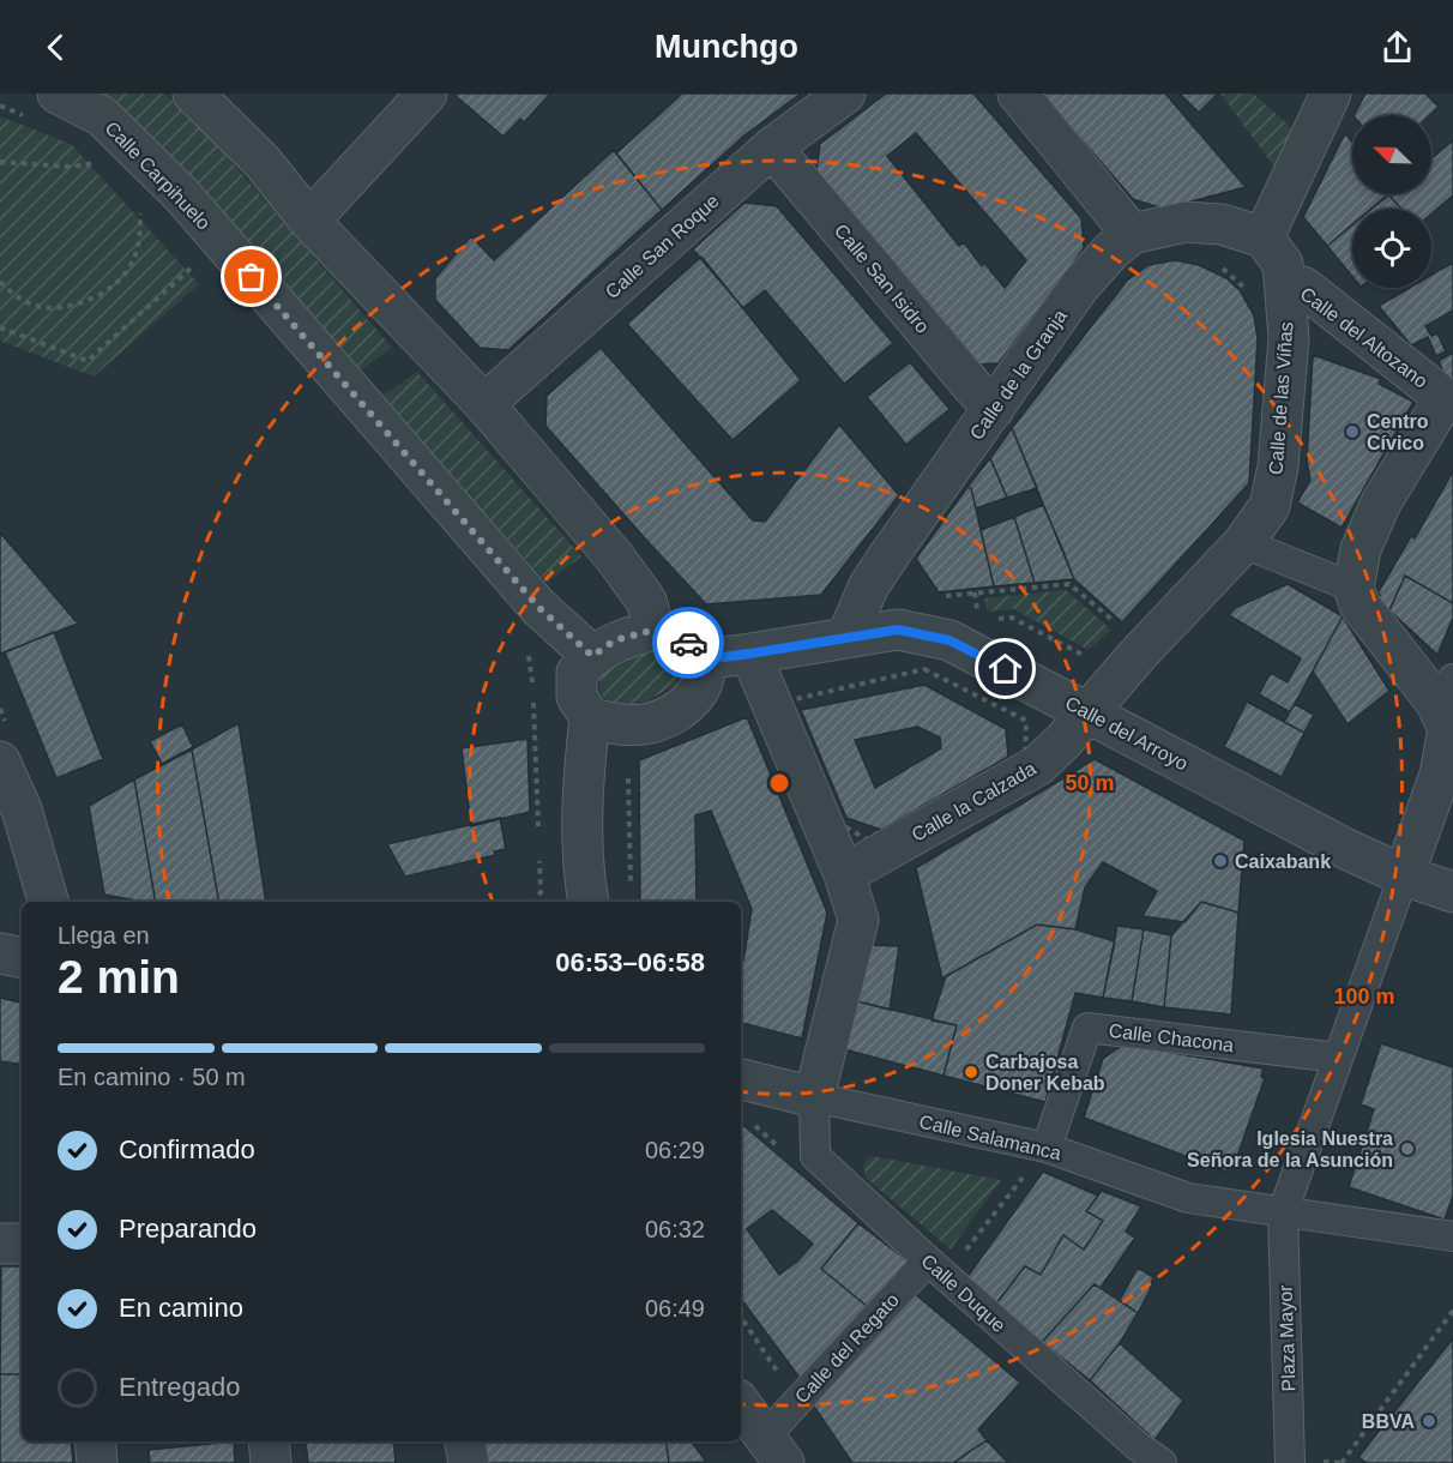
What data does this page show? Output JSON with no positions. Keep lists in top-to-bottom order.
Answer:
{
  "streets": {
    "street": [
      "Calle Carpihuelo",
      "Calle San Roque",
      "Calle San Isidro",
      "Calle del Altozano",
      "Calle de la Granja",
      "Calle de las Viñas",
      "Calle del Arroyo",
      "Calle la Calzada",
      "Calle Chacona",
      "Calle Salamanca",
      "Calle Duque",
      "Plaza Mayor",
      "Calle del Regato"
    ]
  },
  "crossings": [
    ["Calle Carpihuelo", "Calle del Arroyo"],
    ["Calle San Roque", "Calle San Isidro"],
    ["Calle San Isidro", "Calle de la Granja"],
    ["Calle del Altozano", "Calle de las Viñas"],
    ["Calle de la Granja", "Calle de las Viñas"],
    ["Calle de la Granja", "Calle del Arroyo"],
    ["Calle de las Viñas", "Calle la Calzada"],
    ["Calle del Arroyo", "Calle la Calzada"],
    ["Calle Chacona", "Calle Salamanca"],
    ["Calle Salamanca", "Calle Duque"],
    ["Calle Salamanca", "Plaza Mayor"],
    ["Calle Duque", "Calle del Regato"]
  ],
  "places": [
    "Centro Cívico",
    "Caixabank",
    "Carbajosa Doner Kebab",
    "Iglesia Nuestra Señora de la Asunción",
    "BBVA"
  ],
  "north": "top left",
  "page": {
    "header": "Munchgo",
    "heading": ["2 min", "Llega en", "06:53–06:58"],
    "bar": "En camino · 50 m",
    "list": [
      ["Confirmado", "06:29"],
      ["Preparando", "06:32"],
      ["En camino", "06:49"],
      "Entregado"
    ]
  },
  "rings": ["50 m", "100 m"]
}
